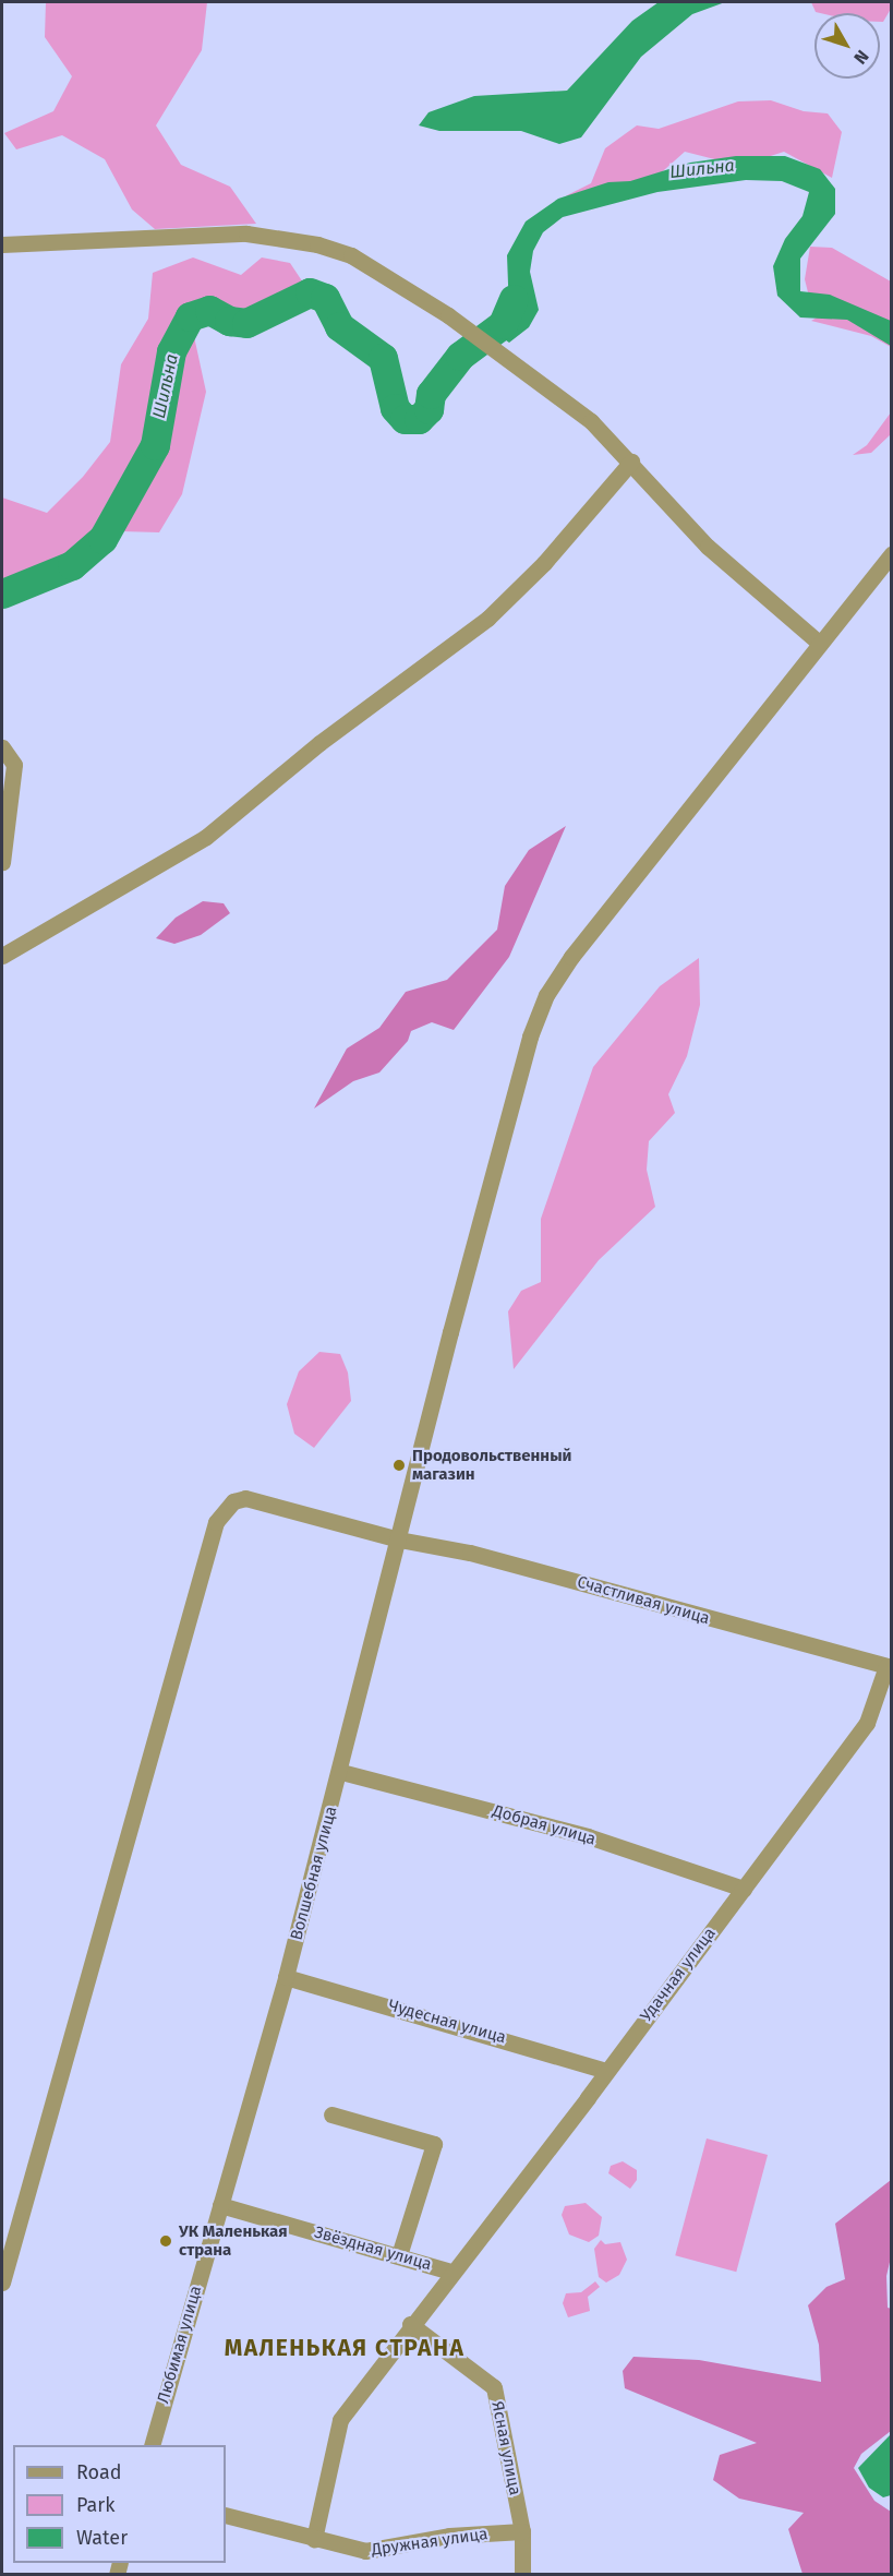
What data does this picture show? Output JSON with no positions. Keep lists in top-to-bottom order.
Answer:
{
  "streets": {
    "street": [
      "Счастливая улица",
      "Добрая улица",
      "Волшебная улица",
      "Удачная улица",
      "Чудесная улица",
      "Звёздная улица",
      "Любимая улица",
      "Ясная улица",
      "Дружная улица"
    ]
  },
  "crossings": [
    ["Счастливая улица", "Волшебная улица"],
    ["Счастливая улица", "Удачная улица"],
    ["Добрая улица", "Волшебная улица"],
    ["Добрая улица", "Удачная улица"],
    ["Волшебная улица", "Чудесная улица"],
    ["Волшебная улица", "Звёздная улица"],
    ["Волшебная улица", "Любимая улица"],
    ["Удачная улица", "Чудесная улица"],
    ["Удачная улица", "Звёздная улица"],
    ["Удачная улица", "Ясная улица"],
    ["Удачная улица", "Дружная улица"],
    ["Звёздная улица", "Любимая улица"],
    ["Ясная улица", "Дружная улица"]
  ],
  "districts": ["МАЛЕНЬКАЯ СТРАНА"],
  "water": ["Шильна"],
  "places": ["Продовольственный магазин", "УК Маленькая страна"],
  "legend": ["Road", "Park", "Water"],
  "north": "bottom right"
}
